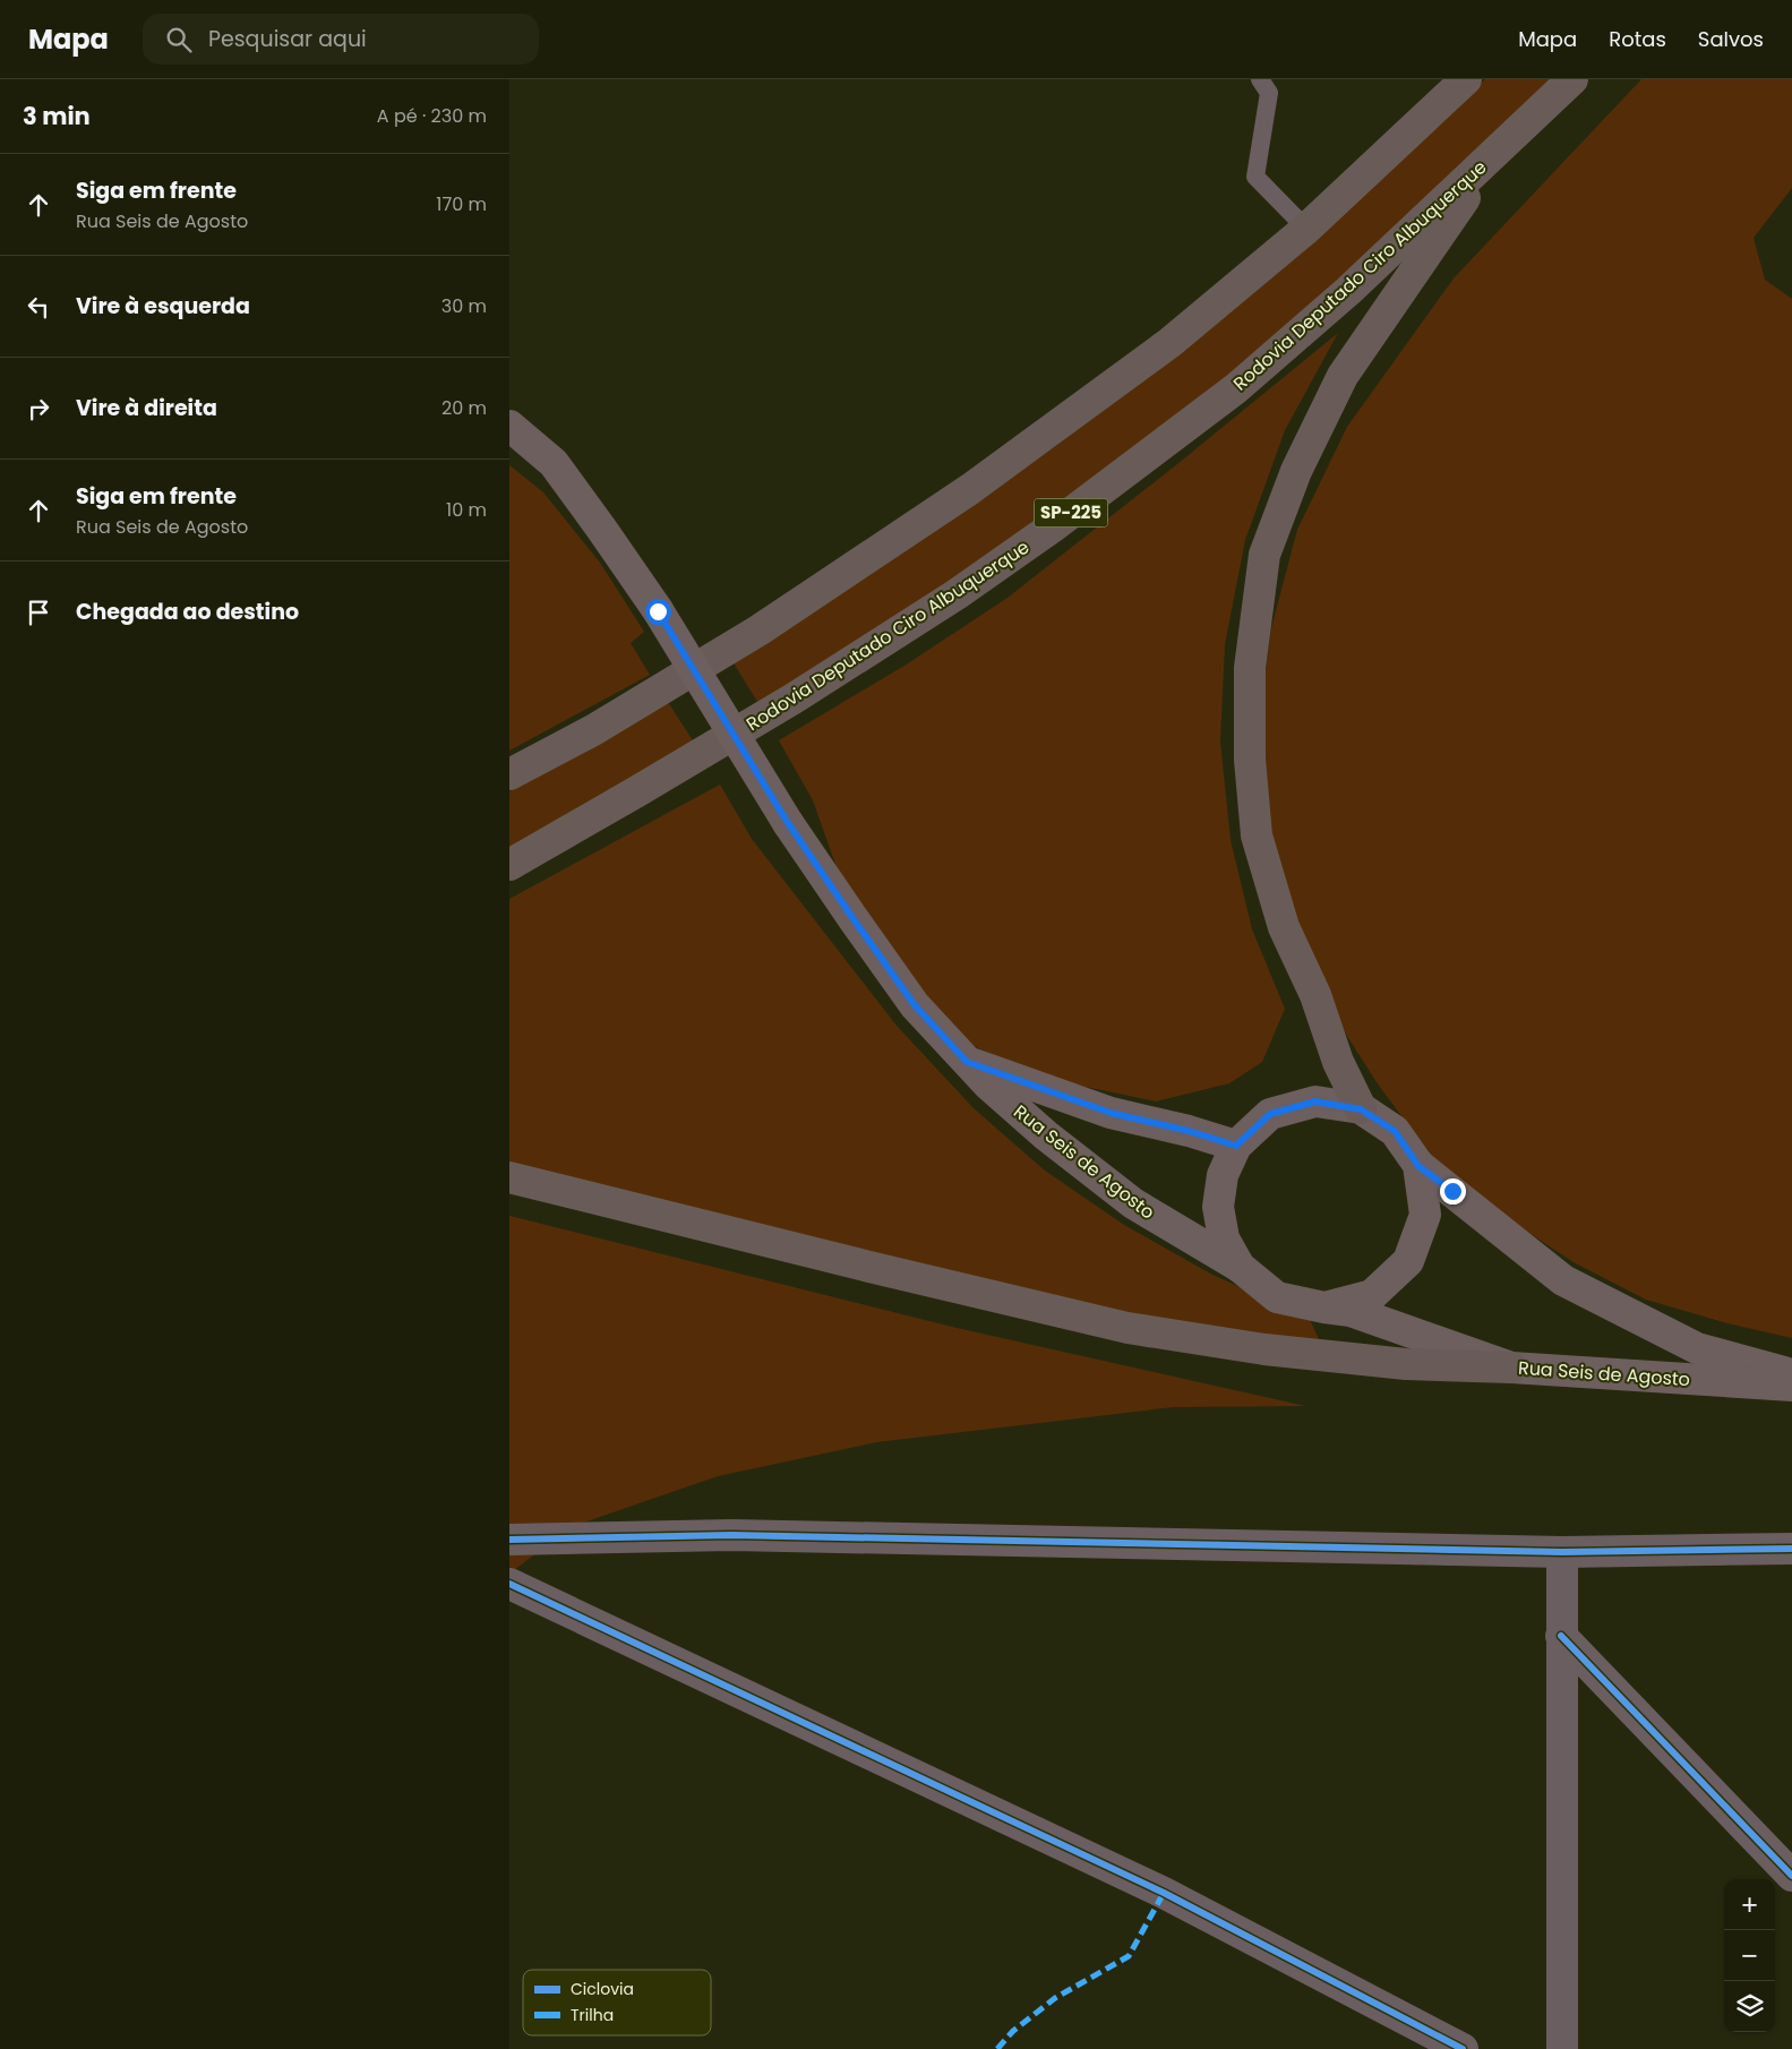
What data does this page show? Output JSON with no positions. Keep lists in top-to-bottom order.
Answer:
{
  "streets": {
    "main road": ["Rodovia Deputado Ciro Albuquerque", "SP-225", "Rua Seis de Agosto"]
  },
  "legend": ["Ciclovia", "Trilha"],
  "page": {
    "header": "Mapa",
    "search": "Pesquisar aqui",
    "nav": ["Mapa", "Rotas", "Salvos"],
    "heading": ["3 min", "A pé · 230 m"],
    "list": [
      ["Siga em frente", "Rua Seis de Agosto", "170 m"],
      ["Vire à esquerda", "30 m"],
      ["Vire à direita", "20 m"],
      ["Siga em frente", "Rua Seis de Agosto", "10 m"],
      "Chegada ao destino"
    ],
    "map_buttons": ["+", "−"]
  }
}
